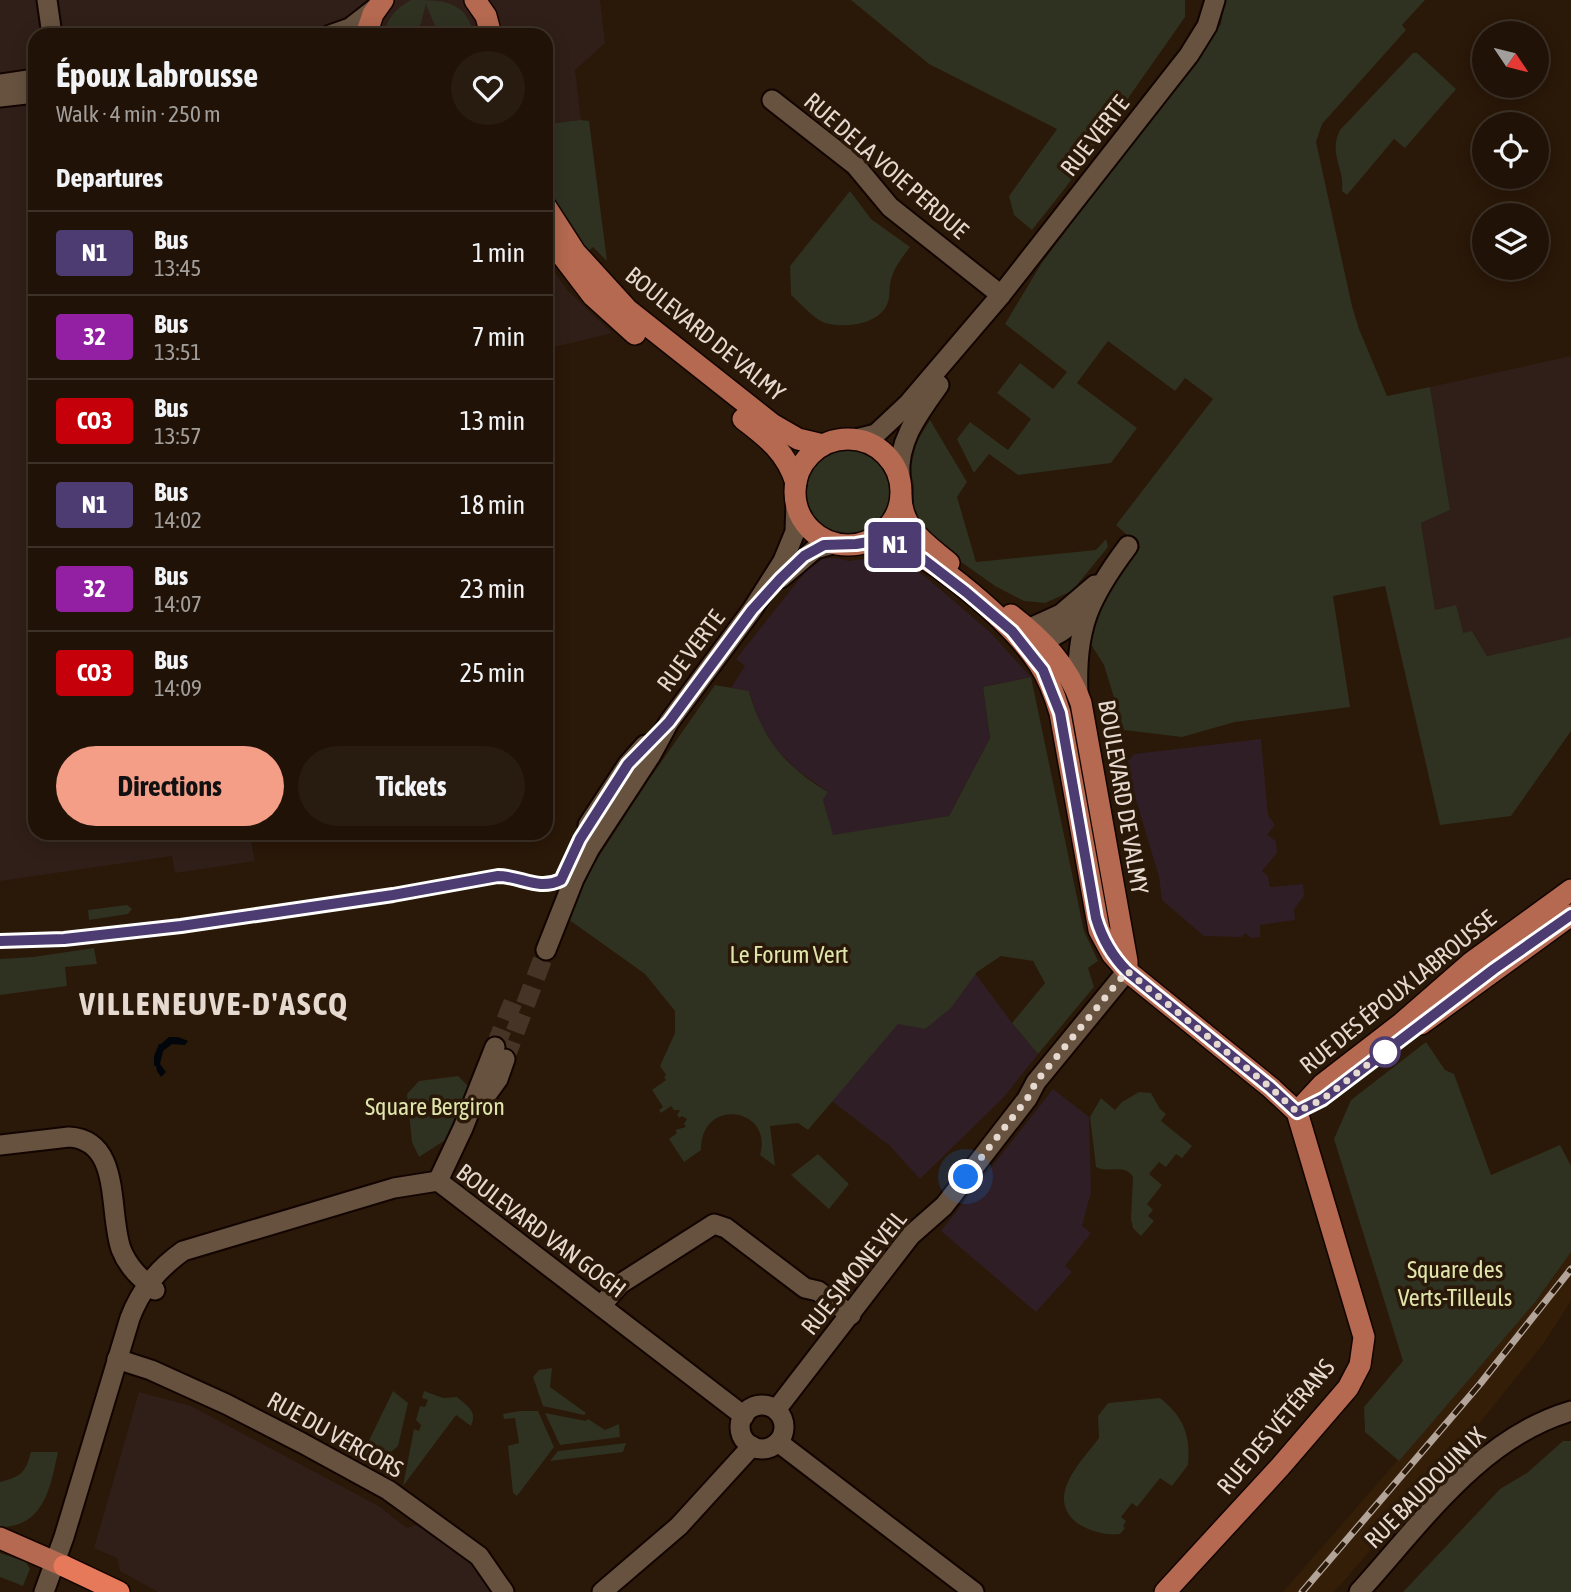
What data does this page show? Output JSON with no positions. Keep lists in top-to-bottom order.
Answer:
{
  "streets": {
    "main road": ["BOULEVARD DE VALMY", "RUE DES ÉPOUX LABROUSSE", "RUE DES VÉTÉRANS"],
    "street": [
      "RUE VERTE",
      "RUE DE LA VOIE PERDUE",
      "BOULEVARD VAN GOGH",
      "RUE SIMONE VEIL",
      "RUE DU VERCORS",
      "RUE BAUDOUIN IX"
    ]
  },
  "crossings": [
    ["RUE VERTE", "RUE DE LA VOIE PERDUE"],
    ["RUE VERTE", "BOULEVARD DE VALMY"],
    ["BOULEVARD DE VALMY", "RUE DES ÉPOUX LABROUSSE"],
    ["BOULEVARD DE VALMY", "RUE SIMONE VEIL"],
    ["BOULEVARD DE VALMY", "RUE DES VÉTÉRANS"],
    ["RUE DES ÉPOUX LABROUSSE", "RUE DES VÉTÉRANS"],
    ["BOULEVARD VAN GOGH", "RUE SIMONE VEIL"],
    ["BOULEVARD VAN GOGH", "RUE DU VERCORS"]
  ],
  "districts": ["VILLENEUVE-D'ASCQ"],
  "parks": ["Le Forum Vert", "Square Bergiron", "Square des Verts-Tilleuls"],
  "lines": ["bus line N1"],
  "north": "bottom right",
  "page": {
    "on_map": "N1",
    "heading": [
      ["Époux Labrousse", "Walk · 4 min · 250 m"],
      "Departures"
    ],
    "list": [
      {
        "mark": "N1",
        "name": "Bus",
        "note": "13:45",
        "value": "1 min"
      },
      {
        "mark": "32",
        "name": "Bus",
        "note": "13:51",
        "value": "7 min"
      },
      {
        "mark": "CO3",
        "name": "Bus",
        "note": "13:57",
        "value": "13 min"
      },
      {
        "mark": "N1",
        "name": "Bus",
        "note": "14:02",
        "value": "18 min"
      },
      {
        "mark": "32",
        "name": "Bus",
        "note": "14:07",
        "value": "23 min"
      },
      {
        "mark": "CO3",
        "name": "Bus",
        "note": "14:09",
        "value": "25 min"
      }
    ],
    "buttons": ["Directions", "Tickets"]
  }
}
